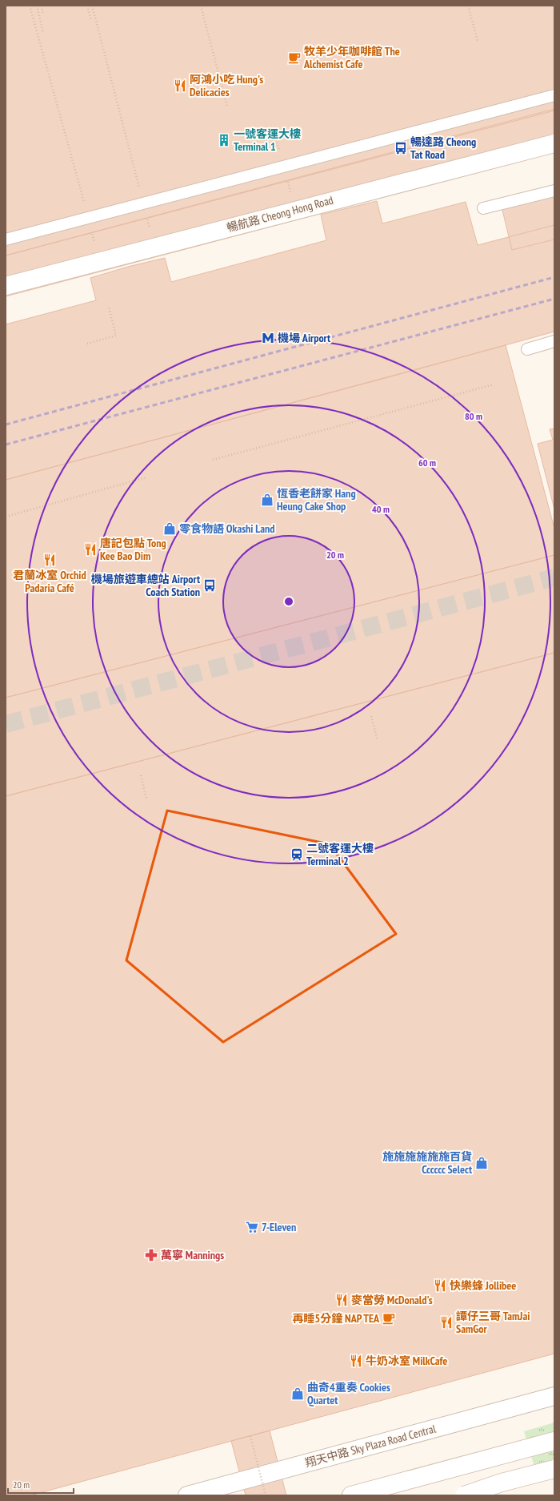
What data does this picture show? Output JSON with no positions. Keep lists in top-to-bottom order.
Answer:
{
  "streets": {
    "street": ["暢航路 Cheong Hong Road", "翔天中路 Sky Plaza Road Central"]
  },
  "places": {
    "cafe": ["牧羊少年咖啡館 The Alchemist Cafe", "再睡5分鐘 NAP TEA"],
    "restaurant": [
      "阿鴻小吃 Hung's Delicacies",
      "唐記包點 Tong Kee Bao Dim",
      "君蘭冰室 Orchid Padaria Café",
      "快樂蜂 Jollibee",
      "麥當勞 McDonald's",
      "譚仔三哥 TamJai SamGor",
      "牛奶冰室 MilkCafe"
    ],
    "building": ["一號客運大樓 Terminal 1"],
    "bus stop": ["暢達路 Cheong Tat Road", "機場旅遊車總站 Airport Coach Station"],
    "metro station": ["機場 Airport"],
    "shop": [
      "恆香老餅家 Hang Heung Cake Shop",
      "零食物語 Okashi Land",
      "施施施施施施百貨 Cccccc Select",
      "曲奇4重奏 Cookies Quartet"
    ],
    "station": ["二號客運大樓 Terminal 2"],
    "supermarket": ["7-Eleven"],
    "pharmacy": ["萬寧 Mannings"]
  },
  "scale_bar": "20 m",
  "rings": [
    "80 m",
    "60 m",
    "40 m",
    "20 m"
  ]
}
